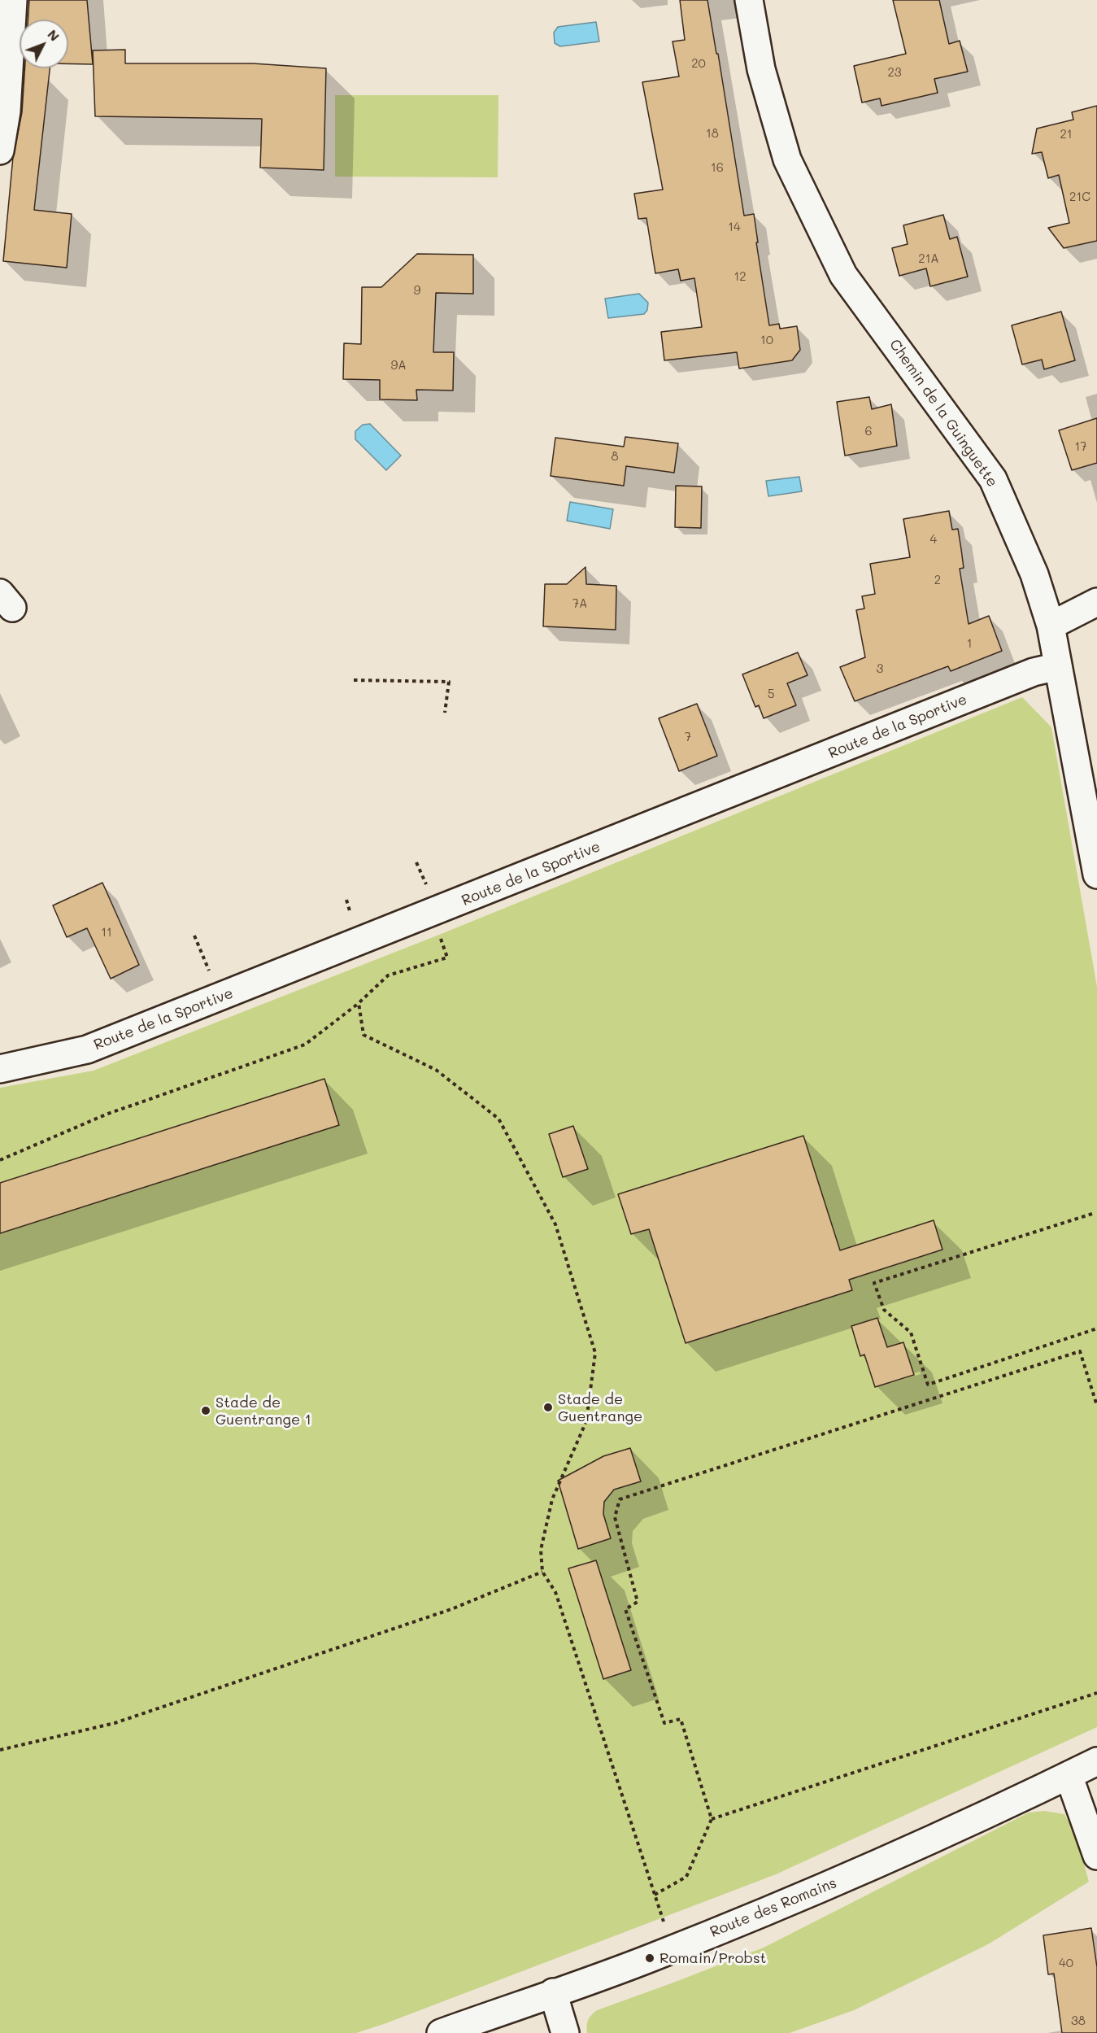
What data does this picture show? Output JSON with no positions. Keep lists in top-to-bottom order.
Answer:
{
  "streets": {
    "street": ["Chemin de la Guinguette", "Route de la Sportive", "Route des Romains"]
  },
  "crossings": [
    ["Chemin de la Guinguette", "Route de la Sportive"]
  ],
  "places": ["Stade de Guentrange", "Stade de Guentrange 1", "Romain/Probst"],
  "house_numbers": [
    "20",
    "23",
    "18",
    "21",
    "16",
    "21C",
    "14",
    "21A",
    "12",
    "9",
    "10",
    "9A",
    "6",
    "17",
    "8",
    "4",
    "2",
    "7A",
    "1",
    "3",
    "5",
    "7",
    "11",
    "40",
    "38"
  ],
  "north": "top right"
}
